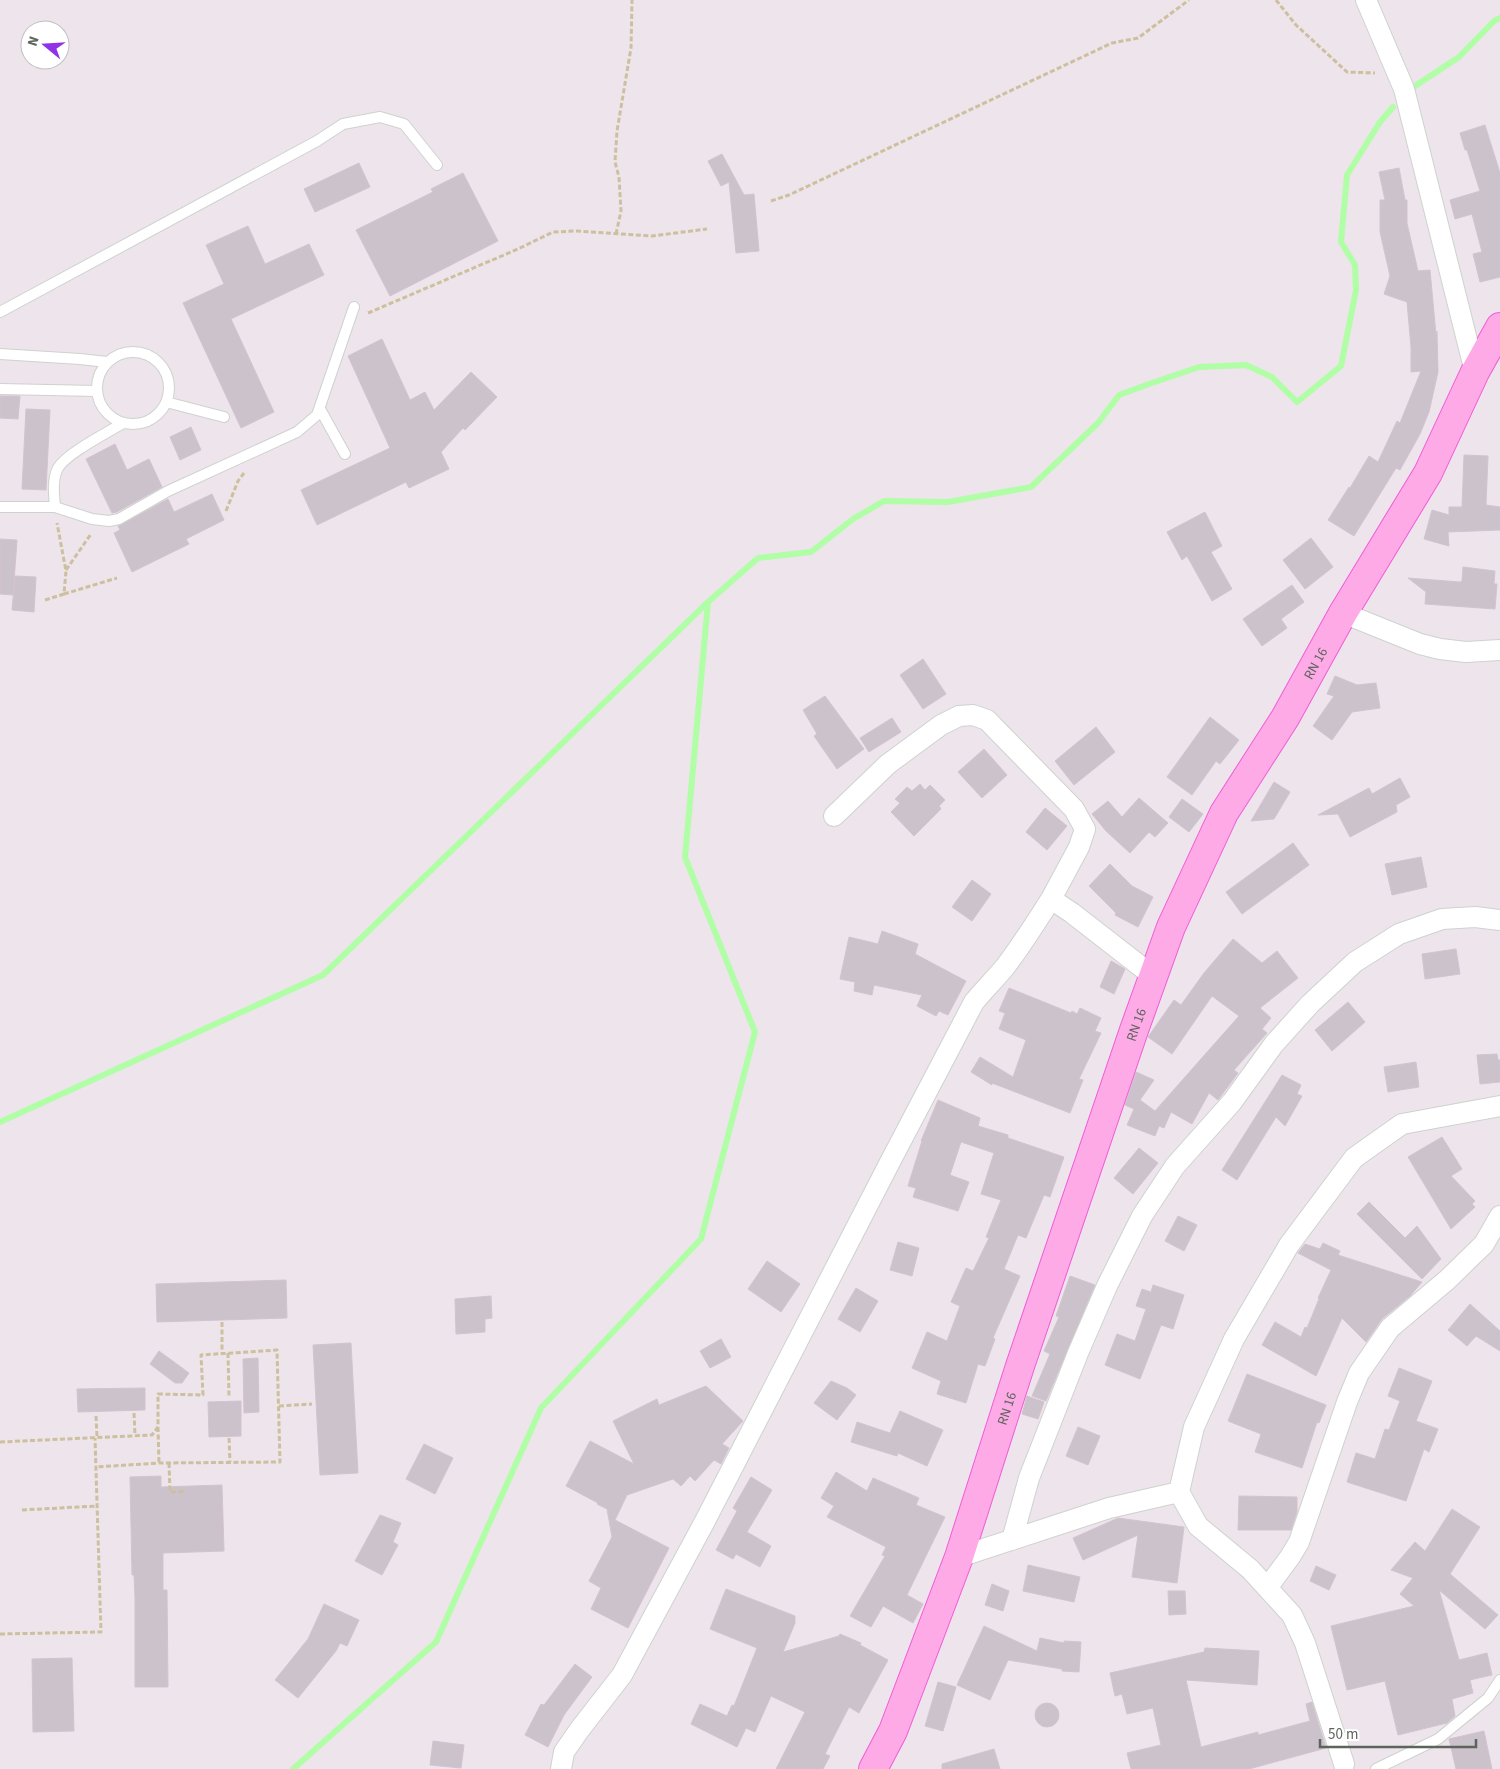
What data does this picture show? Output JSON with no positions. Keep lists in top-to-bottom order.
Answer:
{
  "streets": {
    "main road": ["RN 16"]
  },
  "scale_bar": "50 m",
  "north": "left"
}
